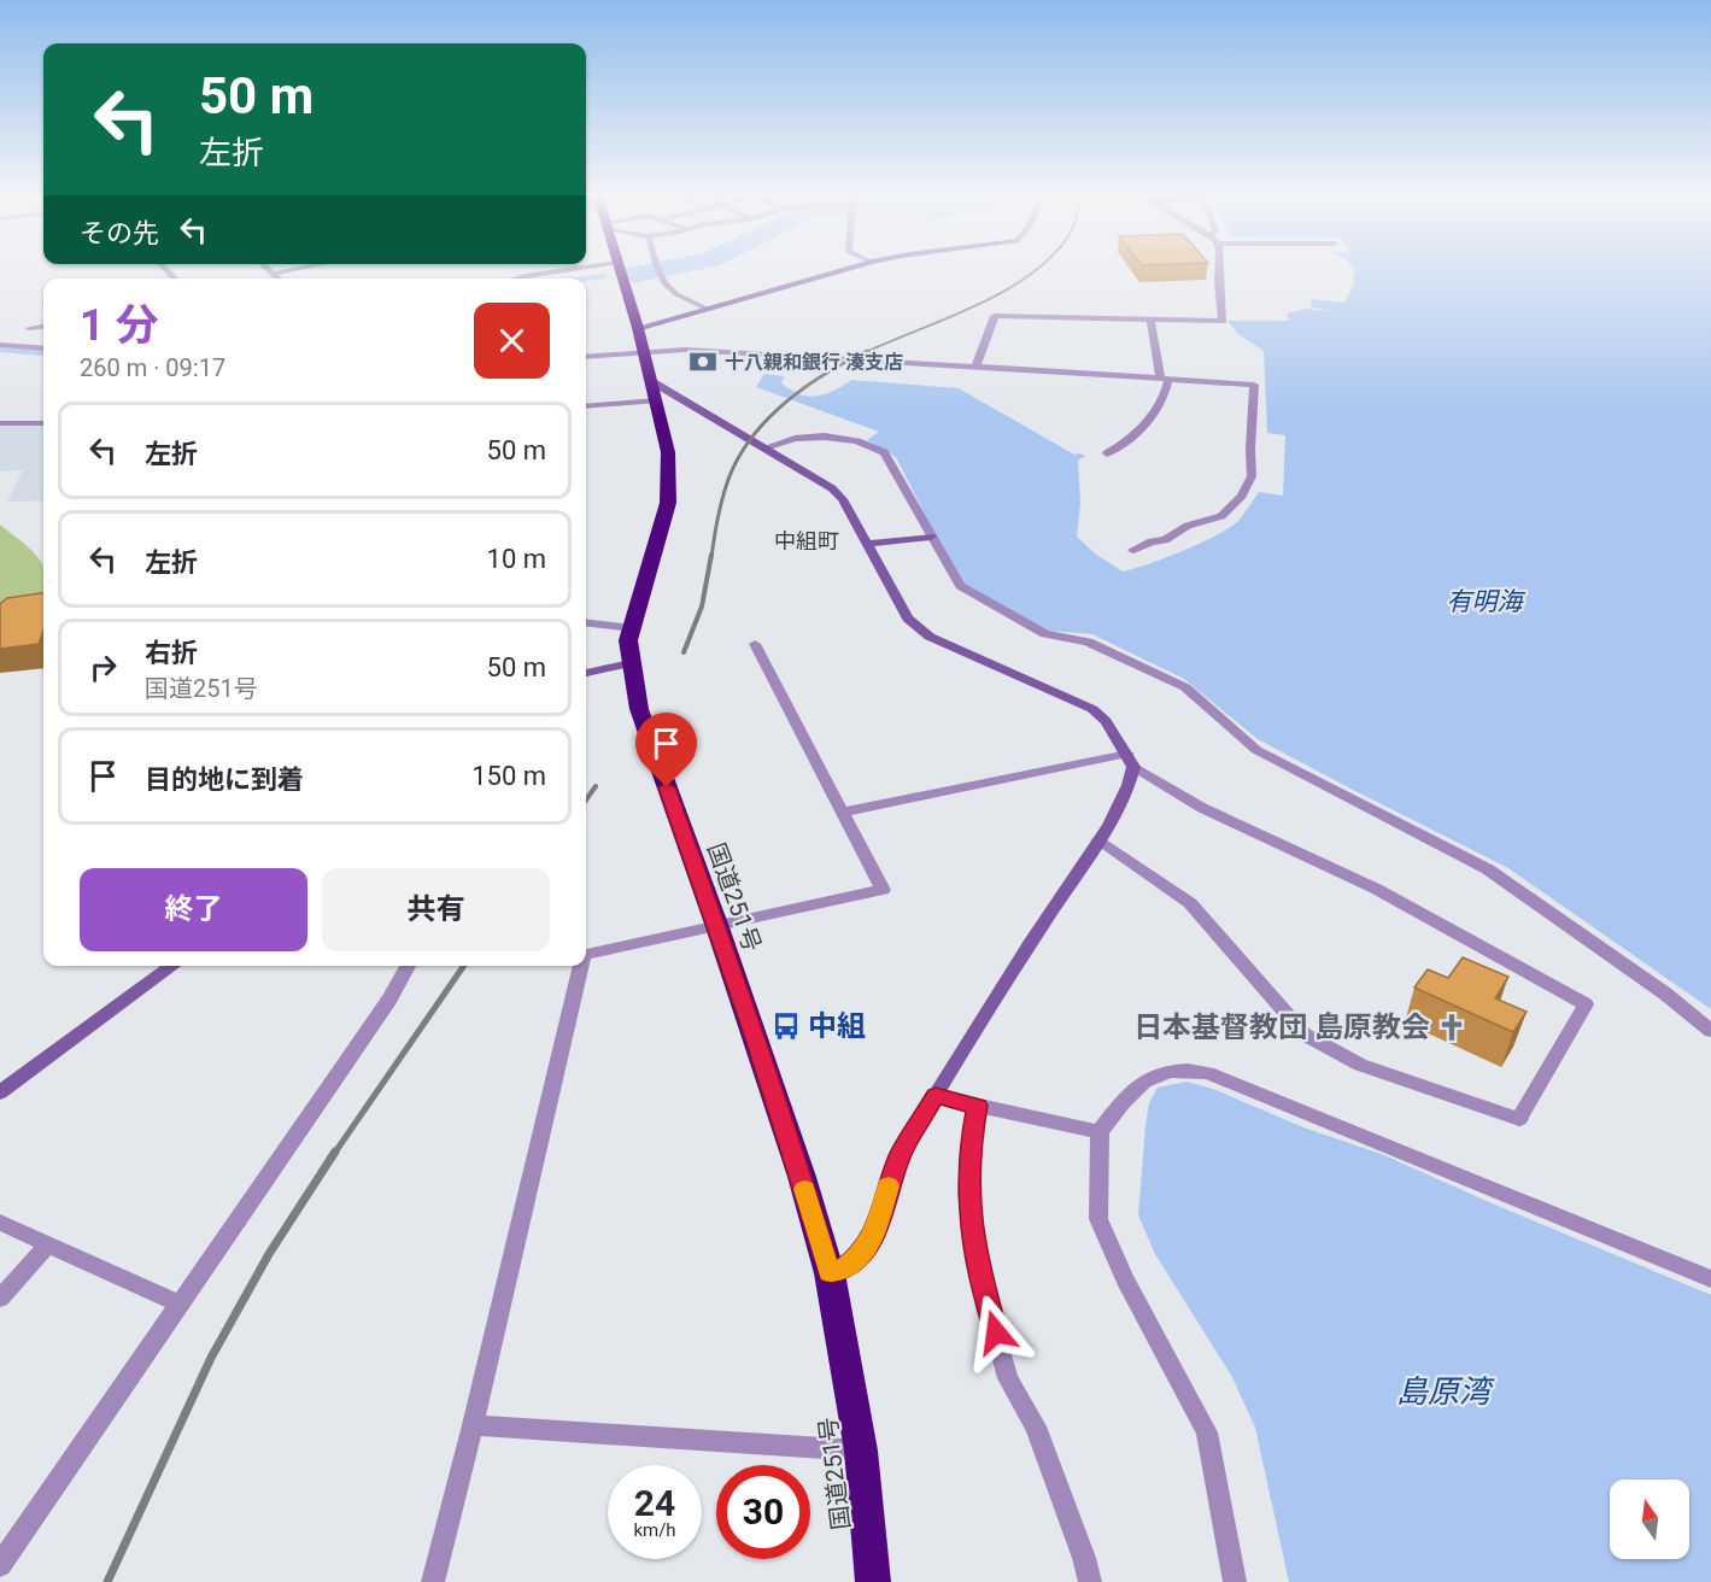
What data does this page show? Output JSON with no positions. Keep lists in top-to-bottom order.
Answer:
{
  "streets": {
    "highway": ["国道251号"]
  },
  "districts": ["中組町"],
  "water": ["有明海", "島原湾"],
  "places": {
    "bank": ["十八親和銀行 湊支店"],
    "bus stop": ["中組"],
    "church": ["日本基督教団 島原教会"]
  },
  "north": "top",
  "page": {
    "turn": ["50 m", "左折"],
    "then": "その先",
    "heading": ["1 分", "260 m · 09:17"],
    "list": [
      {
        "name": "左折",
        "value": "50 m"
      },
      {
        "name": "左折",
        "value": "10 m"
      },
      {
        "name": "右折",
        "note": "国道251号",
        "value": "50 m"
      },
      {
        "name": "目的地に到着",
        "value": "150 m"
      }
    ],
    "buttons": ["終了", "共有"],
    "speed": "24 km/h",
    "limit": "30"
  }
}
